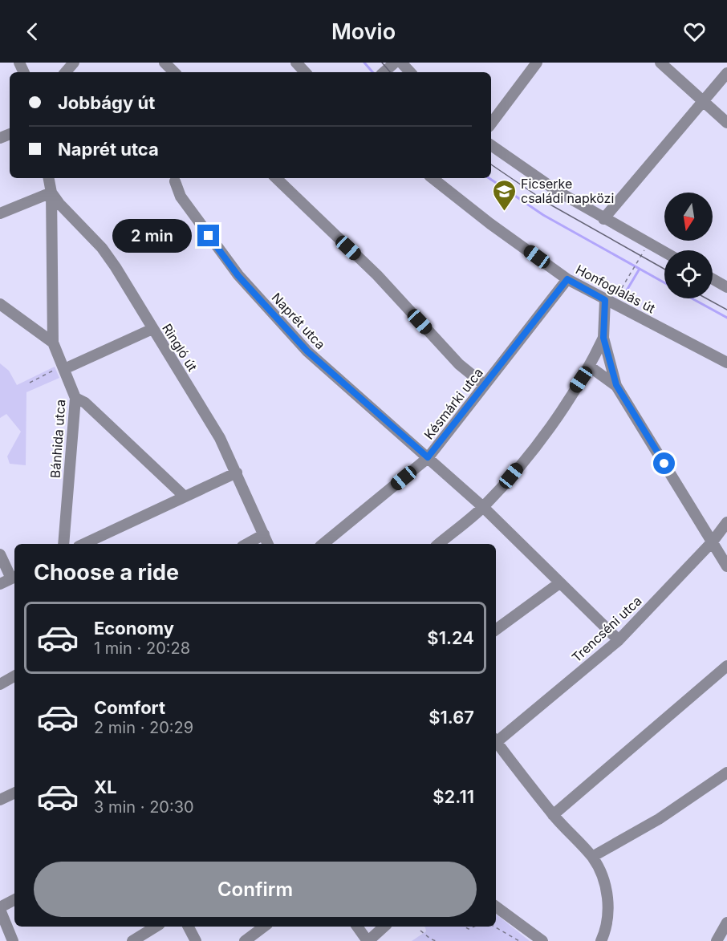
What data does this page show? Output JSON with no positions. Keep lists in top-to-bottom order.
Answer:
{
  "streets": {
    "street": [
      "Honfoglalás út",
      "Naprét utca",
      "Ringló út",
      "Késmárki utca",
      "Bánhida utca",
      "Trencséni utca"
    ]
  },
  "crossings": [
    ["Honfoglalás út", "Késmárki utca"],
    ["Naprét utca", "Késmárki utca"],
    ["Naprét utca", "Trencséni utca"],
    ["Ringló út", "Bánhida utca"]
  ],
  "places": {
    "school or university": ["Ficserke családi napközi"]
  },
  "north": "bottom",
  "page": {
    "header": "Movio",
    "banner": ["Jobbágy út", "Naprét utca"],
    "bubble": "2 min",
    "heading": "Choose a ride",
    "list": [
      {
        "name": "Economy",
        "note": "1 min · 20:28",
        "value": "$1.24"
      },
      {
        "name": "Comfort",
        "note": "2 min · 20:29",
        "value": "$1.67"
      },
      {
        "name": "XL",
        "note": "3 min · 20:30",
        "value": "$2.11"
      }
    ],
    "buttons": "Confirm"
  }
}
